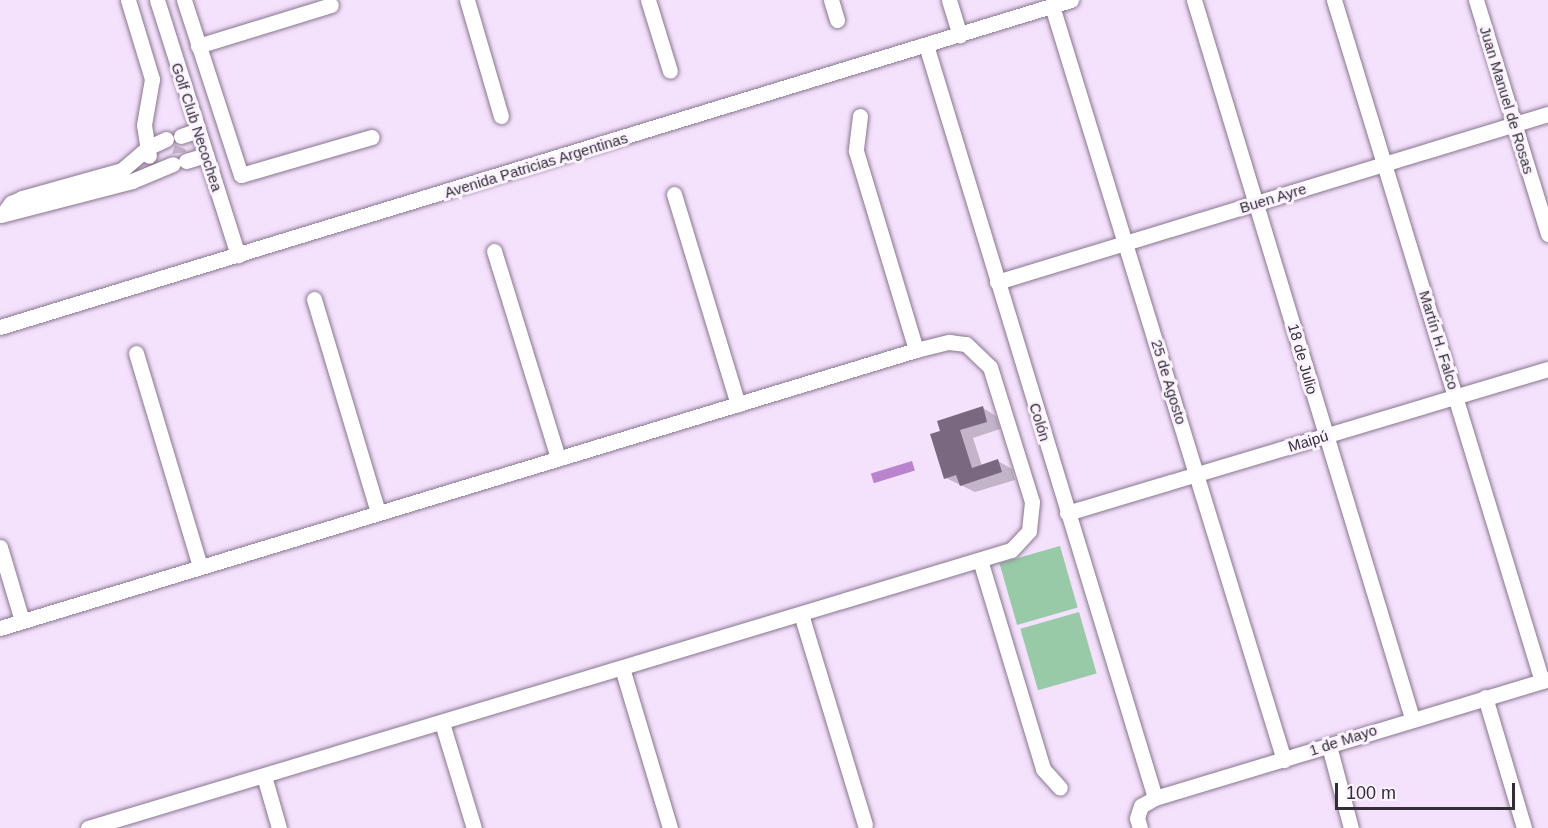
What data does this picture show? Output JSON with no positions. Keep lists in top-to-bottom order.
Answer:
{
  "streets": {
    "street": [
      "Juan Manuel de Rosas",
      "Golf Club Necochea",
      "Avenida Patricias Argentinas",
      "Buen Ayre",
      "Martín H. Falco",
      "18 de Julio",
      "25 de Agosto",
      "Colón",
      "Maipú",
      "1 de Mayo"
    ]
  },
  "crossings": [
    ["Juan Manuel de Rosas", "Buen Ayre"],
    ["Golf Club Necochea", "Avenida Patricias Argentinas"],
    ["Avenida Patricias Argentinas", "25 de Agosto"],
    ["Avenida Patricias Argentinas", "Colón"],
    ["Buen Ayre", "Martín H. Falco"],
    ["Buen Ayre", "18 de Julio"],
    ["Buen Ayre", "25 de Agosto"],
    ["Buen Ayre", "Colón"],
    ["Martín H. Falco", "Maipú"],
    ["Martín H. Falco", "1 de Mayo"],
    ["18 de Julio", "Maipú"],
    ["18 de Julio", "1 de Mayo"],
    ["25 de Agosto", "Maipú"],
    ["25 de Agosto", "1 de Mayo"],
    ["Colón", "Maipú"],
    ["Colón", "1 de Mayo"]
  ],
  "scale_bar": "100 m"
}
